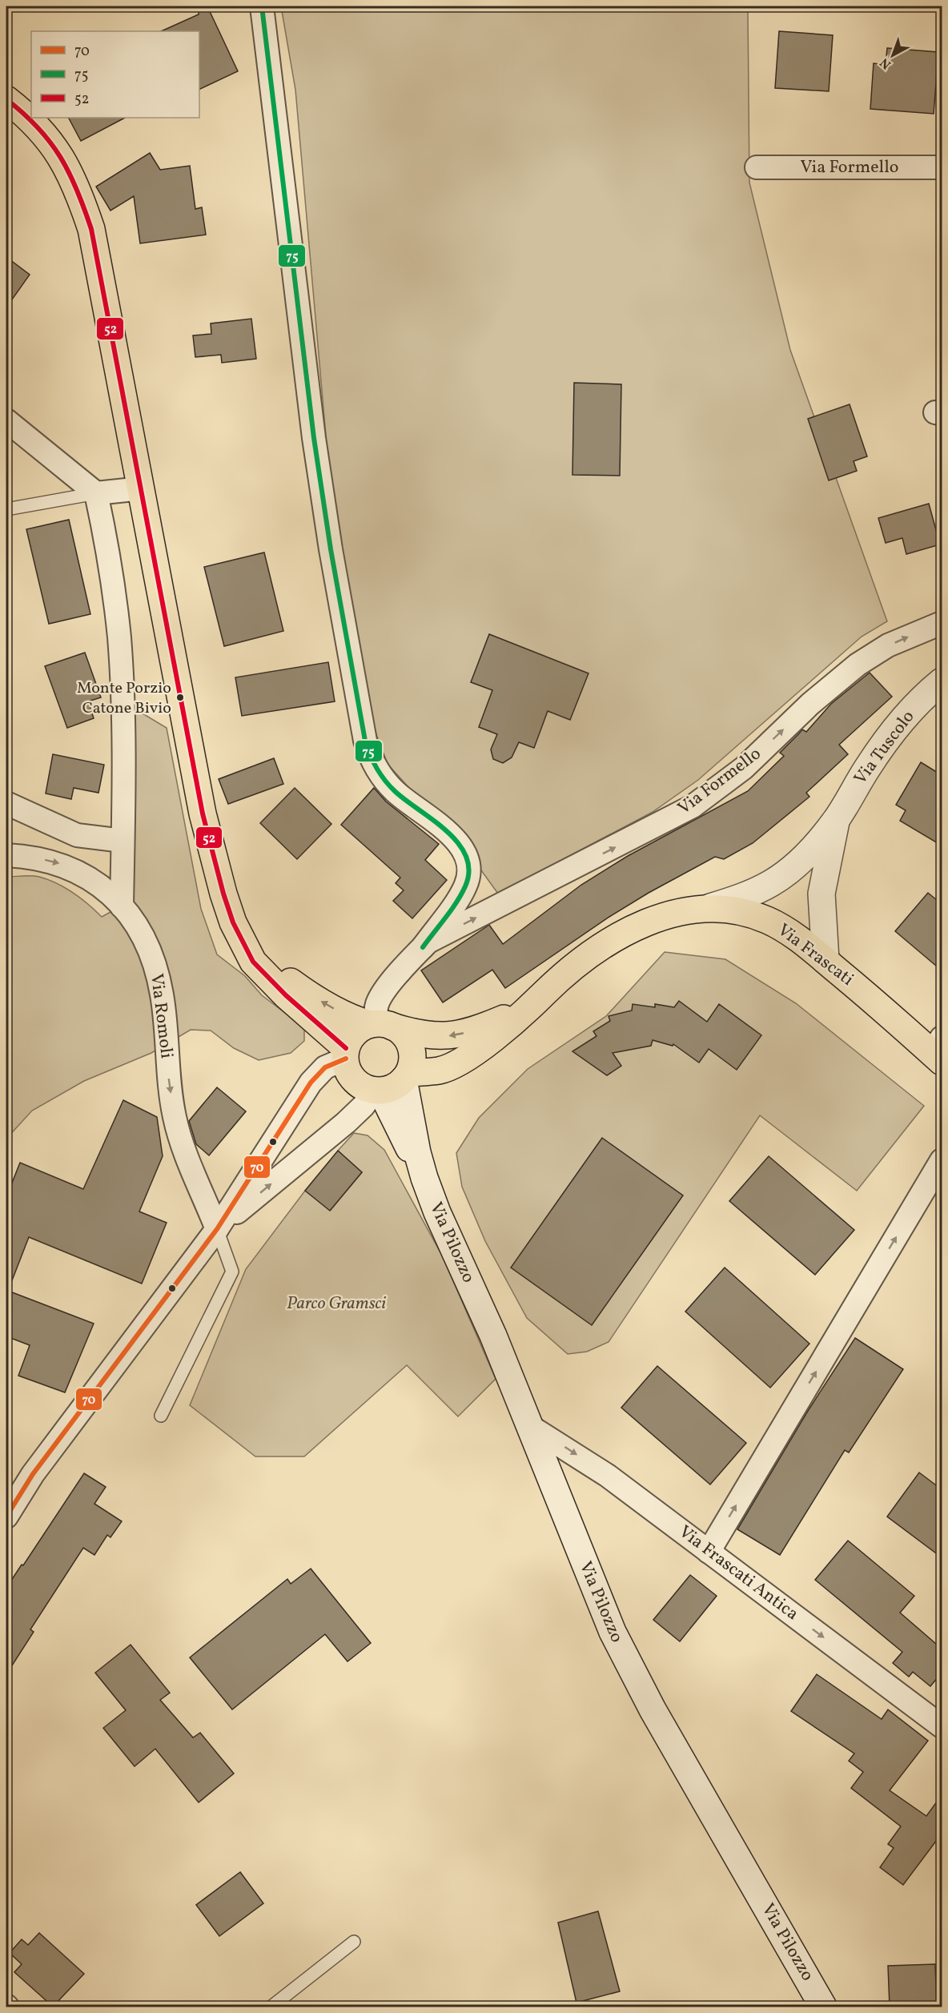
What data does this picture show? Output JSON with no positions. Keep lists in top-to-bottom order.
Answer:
{
  "streets": {
    "main road": ["Via Tuscolo", "Via Frascati", "Via Pilozzo"],
    "street": ["Via Formello", "Via Romoli", "Via Frascati Antica"]
  },
  "crossings": [
    ["Via Frascati", "Via Pilozzo"],
    ["Via Pilozzo", "Via Frascati Antica"]
  ],
  "one_way": ["Via Formello", "Via Frascati Antica"],
  "parks": ["Parco Gramsci"],
  "places": ["Monte Porzio Catone Bivio"],
  "lines": ["transit line 75", "transit line 52", "transit line 70"],
  "legend": ["70", "75", "52"],
  "north": "bottom left"
}
